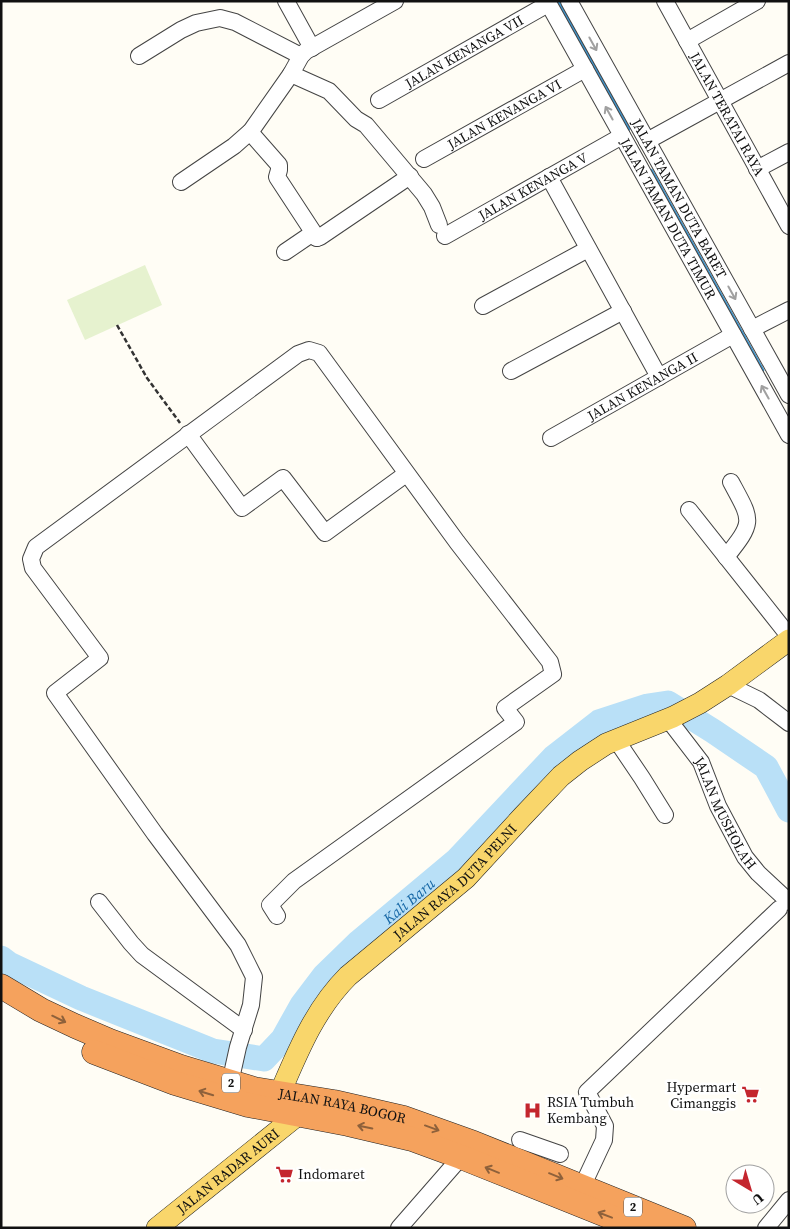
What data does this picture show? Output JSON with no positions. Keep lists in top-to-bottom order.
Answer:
{
  "streets": {
    "highway": ["2", "JALAN RAYA BOGOR"],
    "main road": ["JALAN RAYA DUTA PELNI", "JALAN RADAR AURI"],
    "street": [
      "JALAN KENANGA VII",
      "JALAN TERATAI RAYA",
      "JALAN KENANGA VI",
      "JALAN KENANGA V",
      "JALAN TAMAN DUTA BARET",
      "JALAN TAMAN DUTA TIMUR",
      "JALAN KENANGA II",
      "JALAN MUSHOLAH"
    ]
  },
  "crossings": [
    ["JALAN KENANGA VII", "JALAN TAMAN DUTA TIMUR"],
    ["JALAN KENANGA VI", "JALAN TAMAN DUTA TIMUR"],
    ["JALAN KENANGA V", "JALAN TAMAN DUTA TIMUR"],
    ["JALAN TAMAN DUTA TIMUR", "JALAN KENANGA II"],
    ["JALAN MUSHOLAH", "JALAN RAYA DUTA PELNI"],
    ["JALAN RAYA DUTA PELNI", "JALAN RAYA BOGOR"],
    ["JALAN RAYA BOGOR", "JALAN RADAR AURI"]
  ],
  "one_way": ["JALAN TAMAN DUTA TIMUR"],
  "water": ["Kali Baru"],
  "places": {
    "supermarket": ["Hypermart Cimanggis", "Indomaret"],
    "hospital": ["RSIA Tumbuh Kembang"]
  },
  "north": "bottom right"
}
